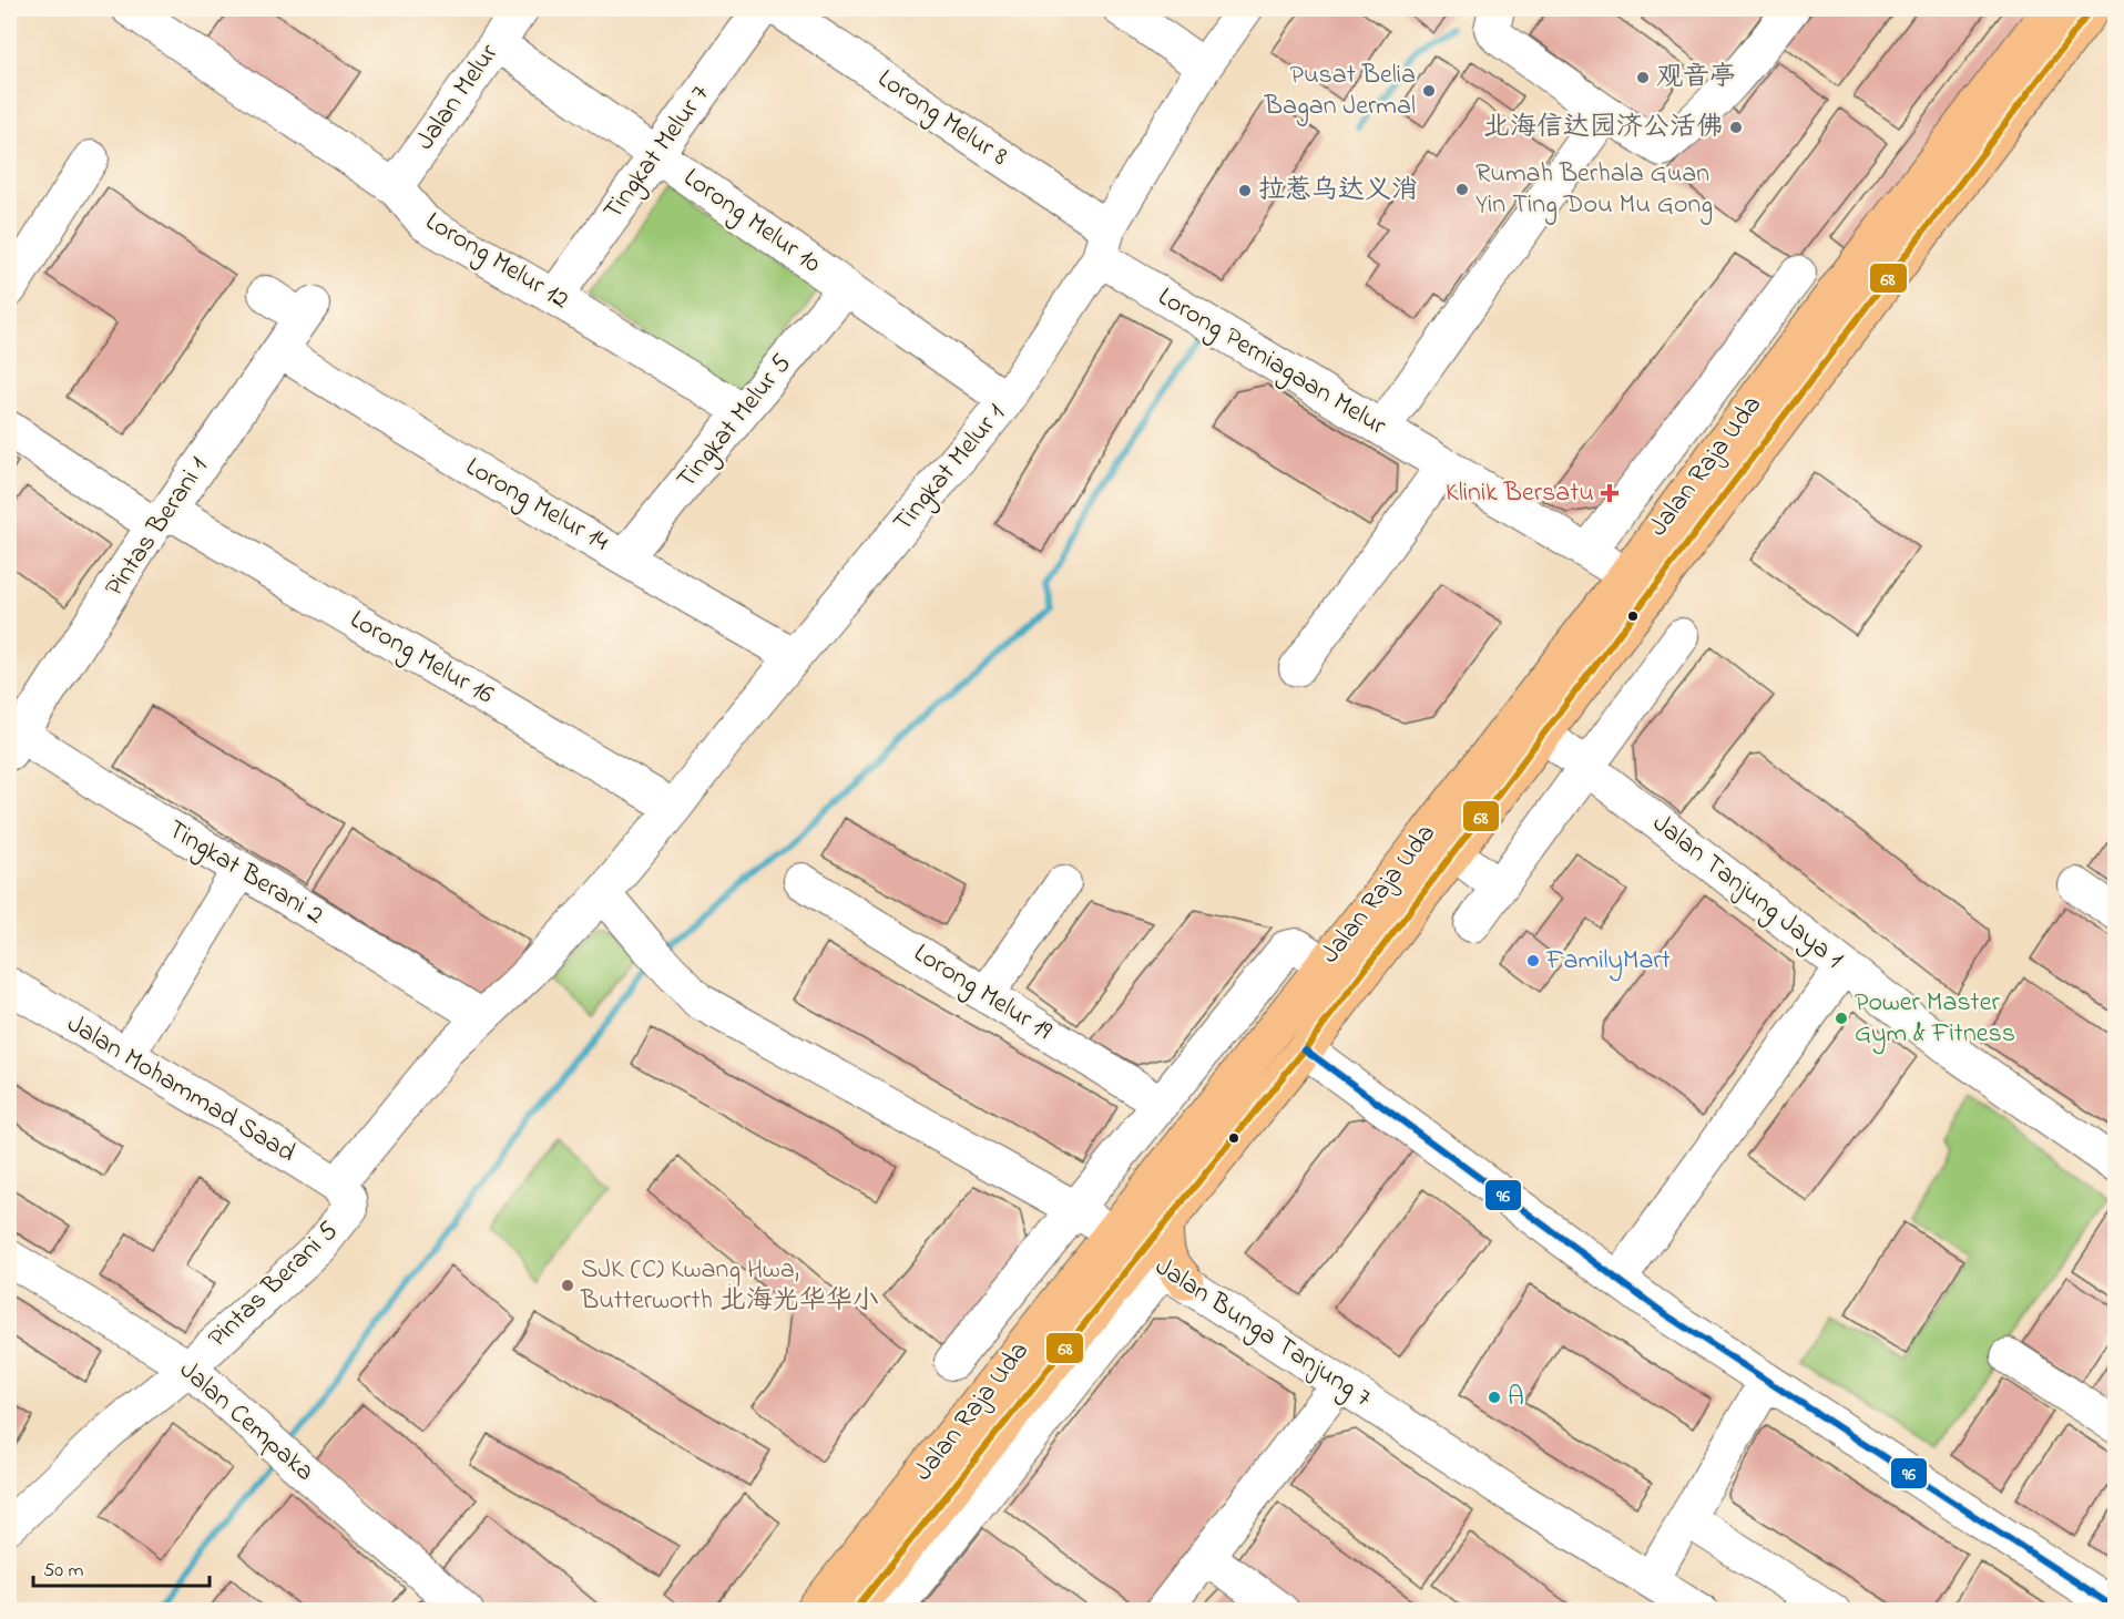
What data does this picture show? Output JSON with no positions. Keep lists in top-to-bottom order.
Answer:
{
  "streets": {
    "main road": ["Jalan Raja Uda"],
    "street": [
      "Jalan Melur",
      "Lorong Melur 8",
      "Tingkat Melur 7",
      "Lorong Melur 10",
      "Lorong Melur 12",
      "Lorong Perniagaan Melur",
      "Tingkat Melur 5",
      "Tingkat Melur 1",
      "Lorong Melur 14",
      "Pintas Berani 1",
      "Lorong Melur 16",
      "Tingkat Berani 2",
      "Jalan Tanjung Jaya 1",
      "Lorong Melur 19",
      "Jalan Mohammad Saad",
      "Pintas Berani 5",
      "Jalan Bunga Tanjung 7",
      "Jalan Cempaka"
    ]
  },
  "crossings": [
    ["Jalan Melur", "Lorong Melur 10"],
    ["Jalan Melur", "Lorong Melur 12"],
    ["Lorong Melur 8", "Lorong Perniagaan Melur"],
    ["Lorong Melur 8", "Tingkat Melur 1"],
    ["Tingkat Melur 7", "Lorong Melur 10"],
    ["Tingkat Melur 7", "Lorong Melur 12"],
    ["Lorong Melur 10", "Tingkat Melur 5"],
    ["Lorong Melur 10", "Tingkat Melur 1"],
    ["Lorong Melur 12", "Tingkat Melur 5"],
    ["Lorong Perniagaan Melur", "Jalan Raja Uda"],
    ["Lorong Perniagaan Melur", "Tingkat Melur 1"],
    ["Tingkat Melur 5", "Lorong Melur 14"],
    ["Jalan Raja Uda", "Jalan Tanjung Jaya 1"],
    ["Jalan Raja Uda", "Lorong Melur 19"],
    ["Jalan Raja Uda", "Jalan Bunga Tanjung 7"],
    ["Tingkat Melur 1", "Lorong Melur 14"],
    ["Tingkat Melur 1", "Lorong Melur 16"],
    ["Tingkat Melur 1", "Pintas Berani 5"],
    ["Tingkat Melur 1", "Jalan Bunga Tanjung 7"],
    ["Lorong Melur 14", "Pintas Berani 1"],
    ["Pintas Berani 1", "Lorong Melur 16"],
    ["Pintas Berani 1", "Tingkat Berani 2"],
    ["Tingkat Berani 2", "Pintas Berani 5"],
    ["Jalan Mohammad Saad", "Pintas Berani 5"],
    ["Pintas Berani 5", "Jalan Bunga Tanjung 7"],
    ["Pintas Berani 5", "Jalan Cempaka"]
  ],
  "places": {
    "other": [
      "观音亭",
      "Pusat Belia Bagan Jermal",
      "北海信达园济公活佛",
      "Rumah Berhala Guan Yin Ting Dou Mu Gong",
      "拉惹乌达义消",
      "FamilyMart",
      "Power Master Gym & Fitness",
      "SJK (C) Kwang Hwa, Butterworth 北海光华华小",
      "A"
    ],
    "health": ["Klinik Bersatu"]
  },
  "lines": ["transit line 68", "transit line 96"],
  "scale_bar": "50 m"
}
